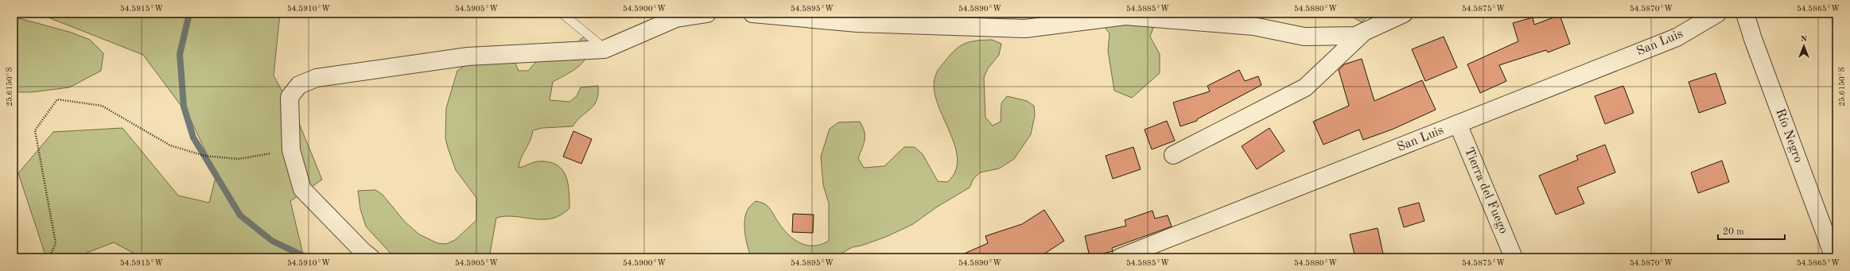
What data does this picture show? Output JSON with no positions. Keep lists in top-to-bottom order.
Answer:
{
  "streets": {
    "street": ["San Luis", "Río Negro", "Tierra del Fuego"]
  },
  "crossings": [
    ["San Luis", "Tierra del Fuego"]
  ],
  "scale_bar": "20 m",
  "north": "top",
  "coordinates": [
    "54.5915°W",
    "54.5910°W",
    "54.5905°W",
    "54.5900°W",
    "54.5895°W",
    "54.5890°W",
    "54.5885°W",
    "54.5880°W",
    "54.5875°W",
    "54.5870°W",
    "54.5865°W",
    "25.6150°S"
  ]
}
